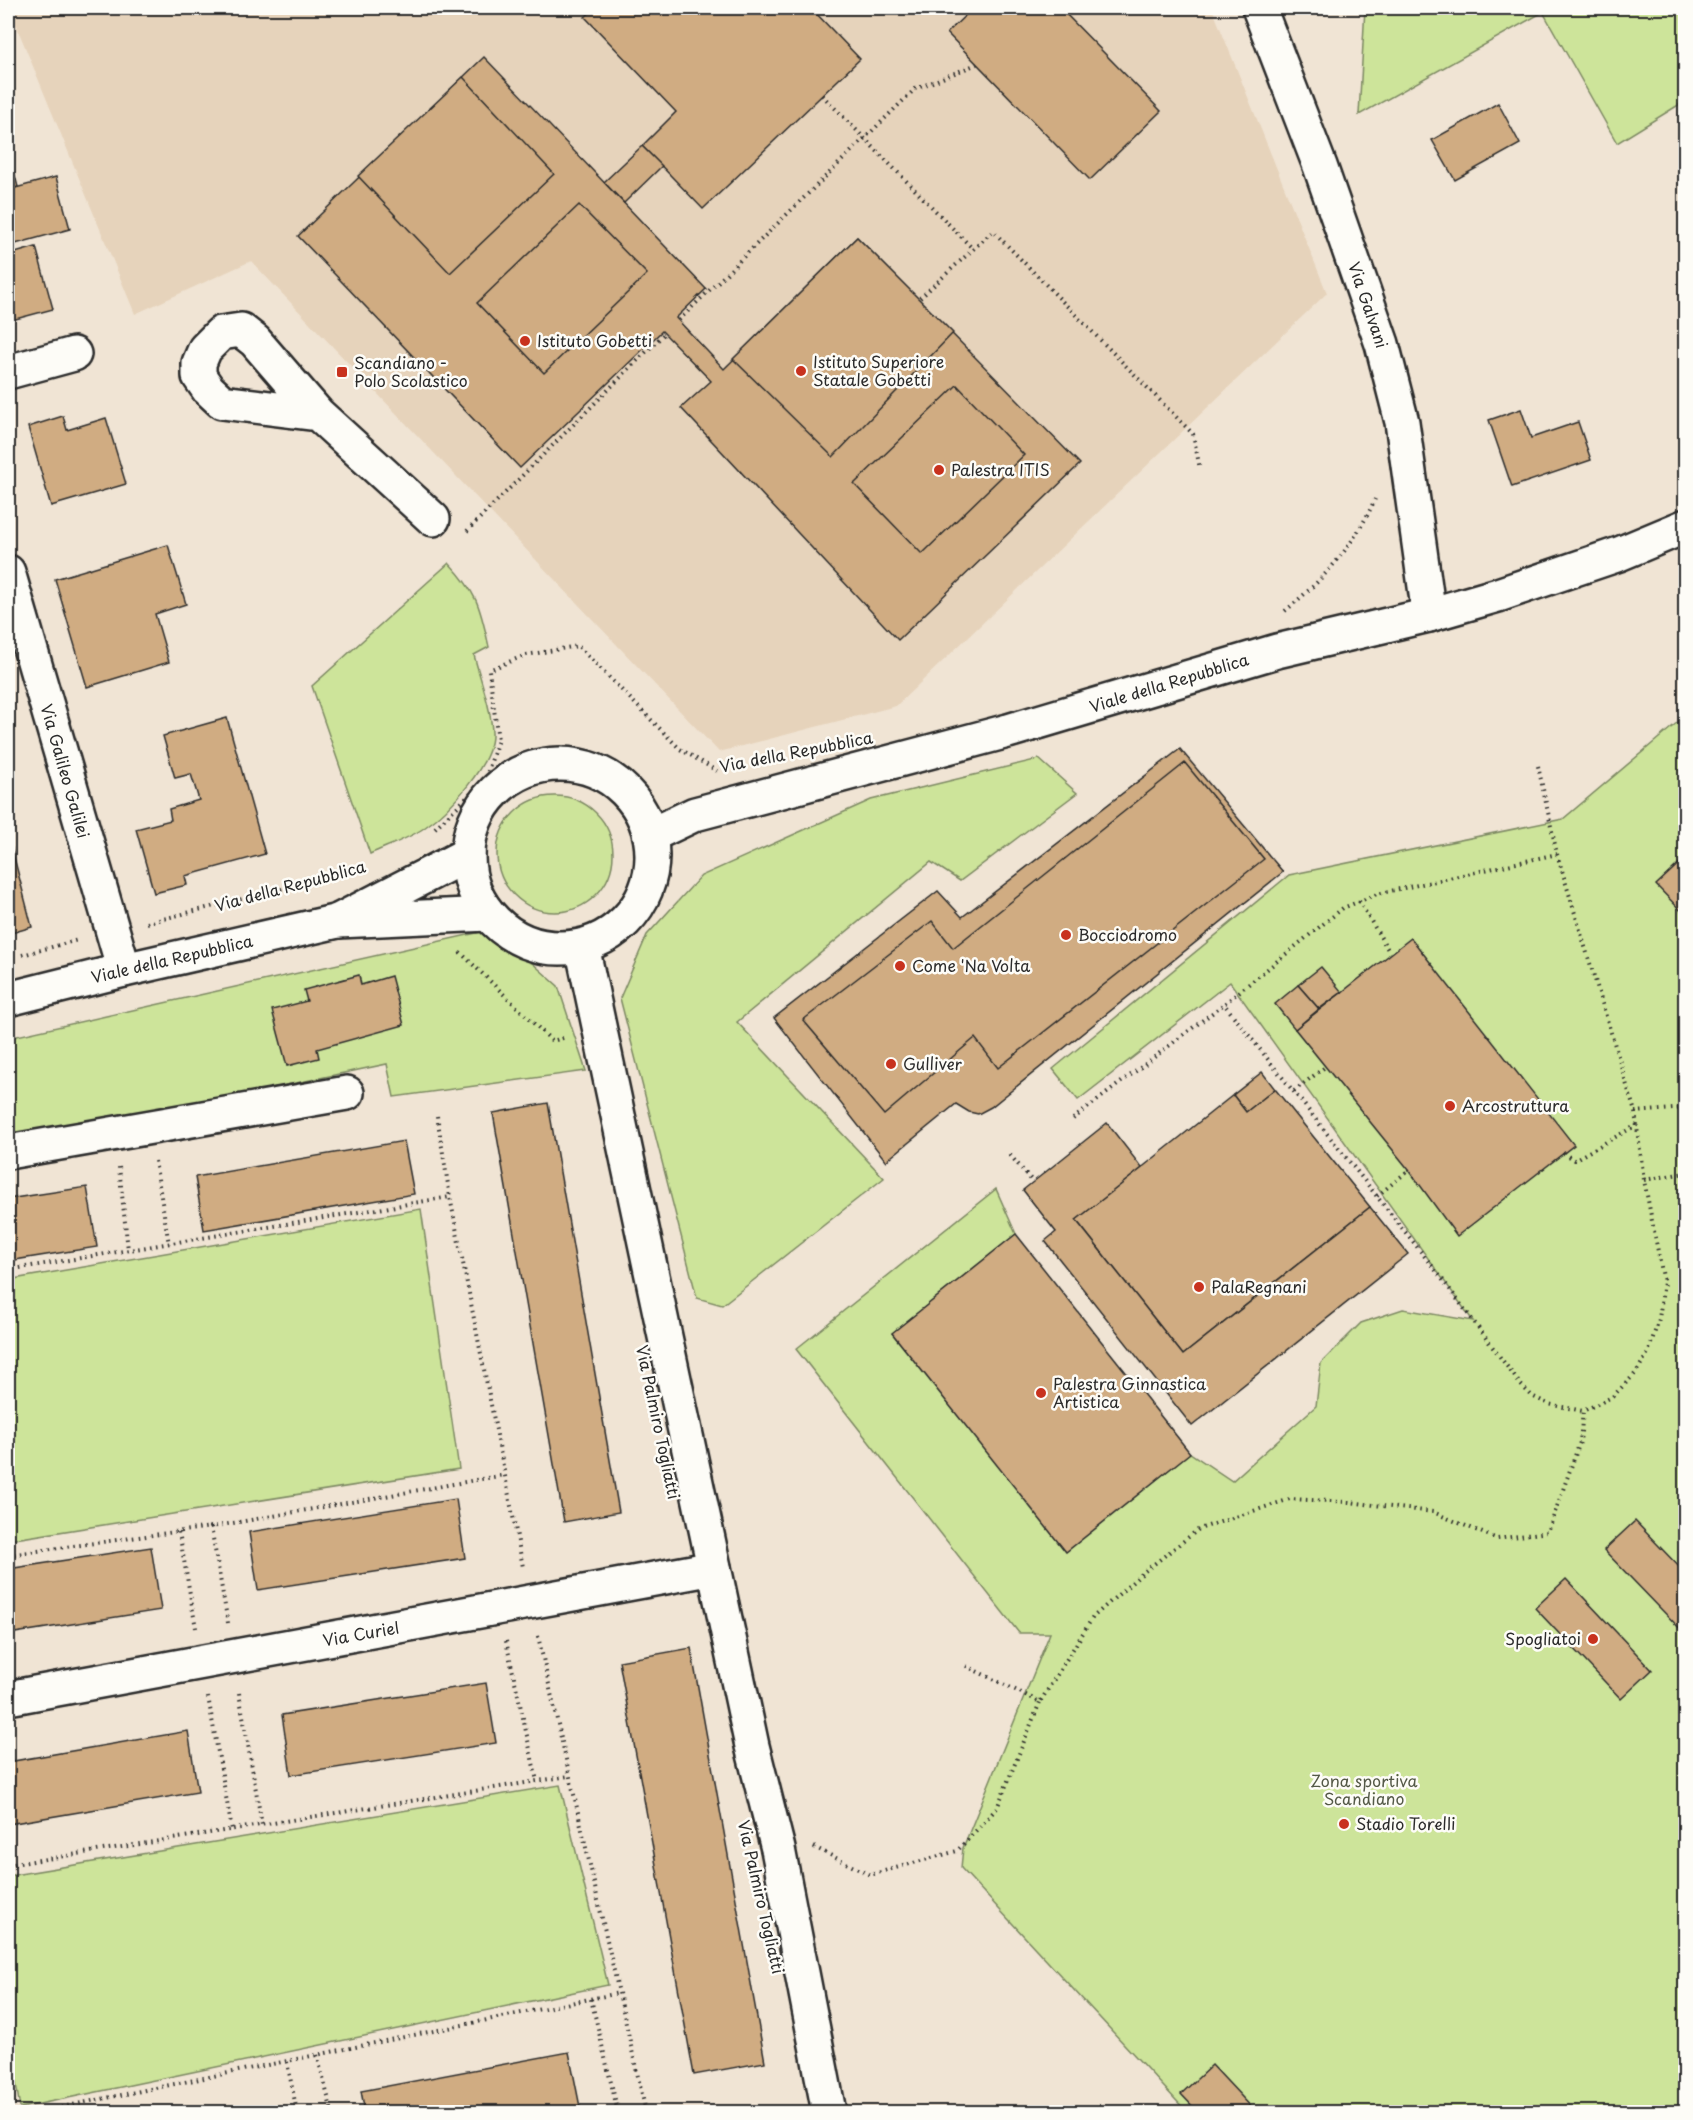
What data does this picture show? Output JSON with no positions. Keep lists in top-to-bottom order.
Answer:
{
  "streets": {
    "street": [
      "Via Galvani",
      "Viale della Repubblica",
      "Via Galileo Galilei",
      "Via Palmiro Togliatti",
      "Via Curiel"
    ],
    "path": ["Via della Repubblica"]
  },
  "crossings": [
    ["Via Galvani", "Viale della Repubblica"],
    ["Viale della Repubblica", "Via Galileo Galilei"],
    ["Viale della Repubblica", "Via Palmiro Togliatti"],
    ["Via della Repubblica", "Via Galileo Galilei"],
    ["Via Palmiro Togliatti", "Via Curiel"]
  ],
  "parks": ["Zona sportiva Scandiano"],
  "places": {
    "other": [
      "Istituto Gobetti",
      "Istituto Superiore Statale Gobetti",
      "Palestra ITIS",
      "Bocciodromo",
      "Come 'Na Volta",
      "Gulliver",
      "Arcostruttura",
      "PalaRegnani",
      "Palestra Ginnastica Artistica",
      "Spogliatoi",
      "Stadio Torelli"
    ],
    "transit": ["Scandiano - Polo Scolastico"]
  }
}
